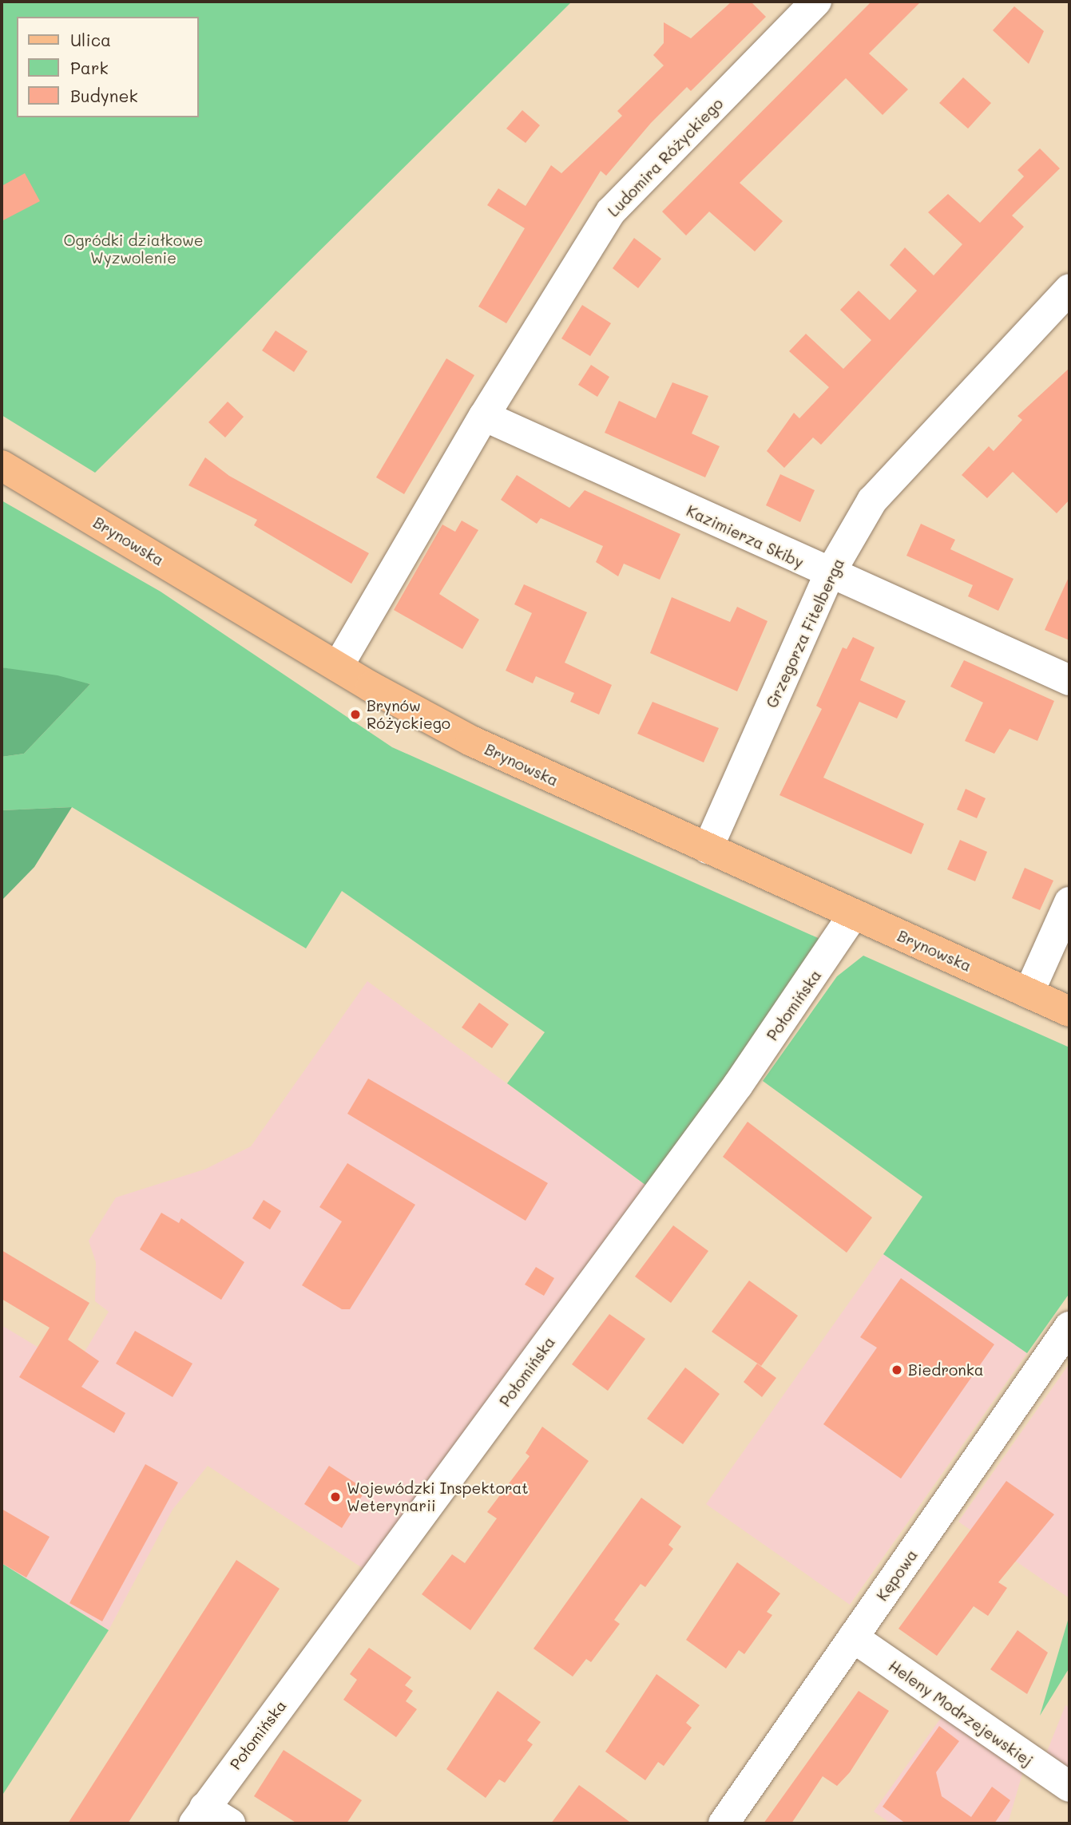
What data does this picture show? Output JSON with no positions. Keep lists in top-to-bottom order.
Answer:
{
  "streets": {
    "main road": ["Brynowska"],
    "street": [
      "Ludomira Różyckiego",
      "Kazimierza Skiby",
      "Grzegorza Fitelberga",
      "Połomińska",
      "Kępowa",
      "Heleny Modrzejewskiej"
    ]
  },
  "crossings": [
    ["Ludomira Różyckiego", "Kazimierza Skiby"],
    ["Ludomira Różyckiego", "Brynowska"],
    ["Kazimierza Skiby", "Grzegorza Fitelberga"],
    ["Brynowska", "Grzegorza Fitelberga"],
    ["Brynowska", "Połomińska"],
    ["Kępowa", "Heleny Modrzejewskiej"]
  ],
  "parks": ["Ogródki działkowe Wyzwolenie"],
  "places": ["Brynów Różyckiego", "Biedronka", "Wojewódzki Inspektorat Weterynarii"],
  "legend": ["Ulica", "Park", "Budynek"]
}
